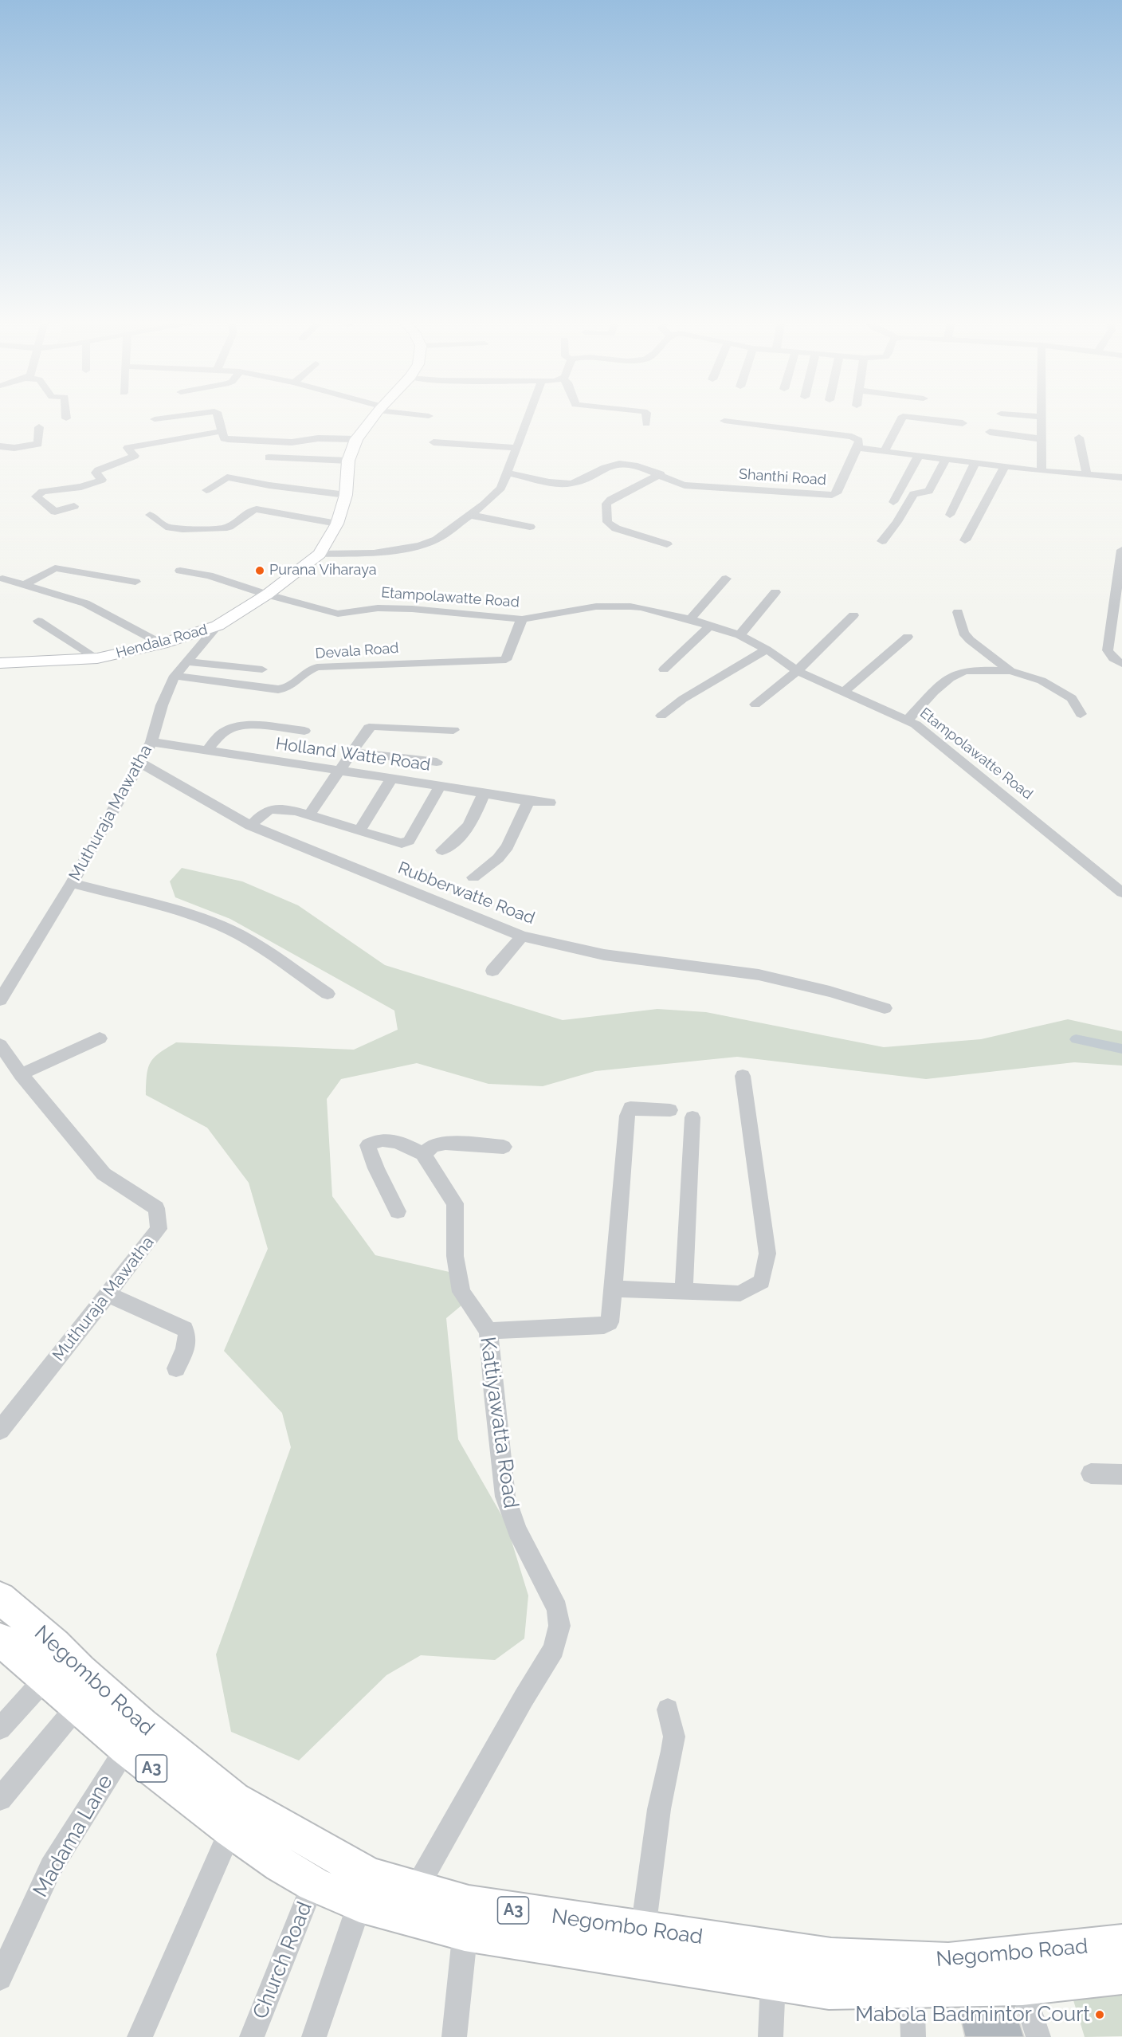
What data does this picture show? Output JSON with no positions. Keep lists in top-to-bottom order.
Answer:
{
  "streets": {
    "highway": ["Negombo Road", "A3"],
    "main road": ["Hendala Road"],
    "street": [
      "Shanthi Road",
      "Etampolawatte Road",
      "Devala Road",
      "Holland Watte Road",
      "Muthuraja Mawatha",
      "Rubberwatte Road",
      "Kattiyawatta Road",
      "Madama Lane",
      "Church Road"
    ]
  },
  "crossings": [
    ["Etampolawatte Road", "Hendala Road"],
    ["Etampolawatte Road", "Devala Road"],
    ["Hendala Road", "Muthuraja Mawatha"],
    ["Devala Road", "Muthuraja Mawatha"],
    ["Holland Watte Road", "Muthuraja Mawatha"],
    ["Muthuraja Mawatha", "Rubberwatte Road"],
    ["Kattiyawatta Road", "Negombo Road"],
    ["Negombo Road", "Madama Lane"],
    ["Negombo Road", "Church Road"]
  ],
  "places": ["Purana Viharaya", "Mabola Badmintor Court"]
}
